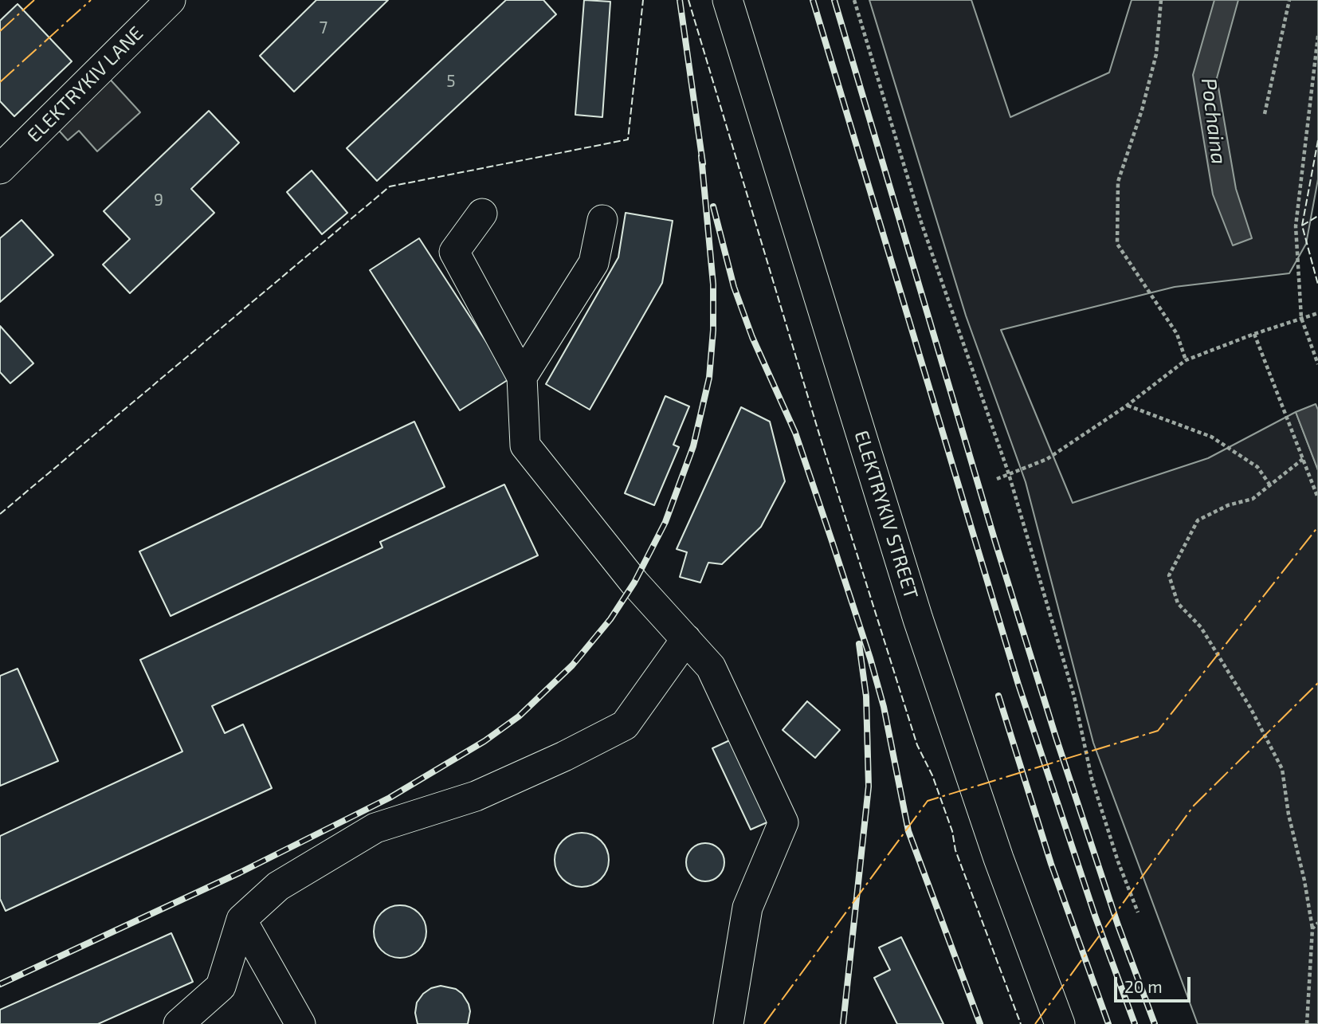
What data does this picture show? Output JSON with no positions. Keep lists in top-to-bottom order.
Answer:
{
  "streets": {
    "street": ["ELEKTRYKIV LANE", "ELEKTRYKIV STREET"]
  },
  "water": ["Pochaina"],
  "house_numbers": ["7", "5", "9"],
  "scale_bar": "20 m"
}
